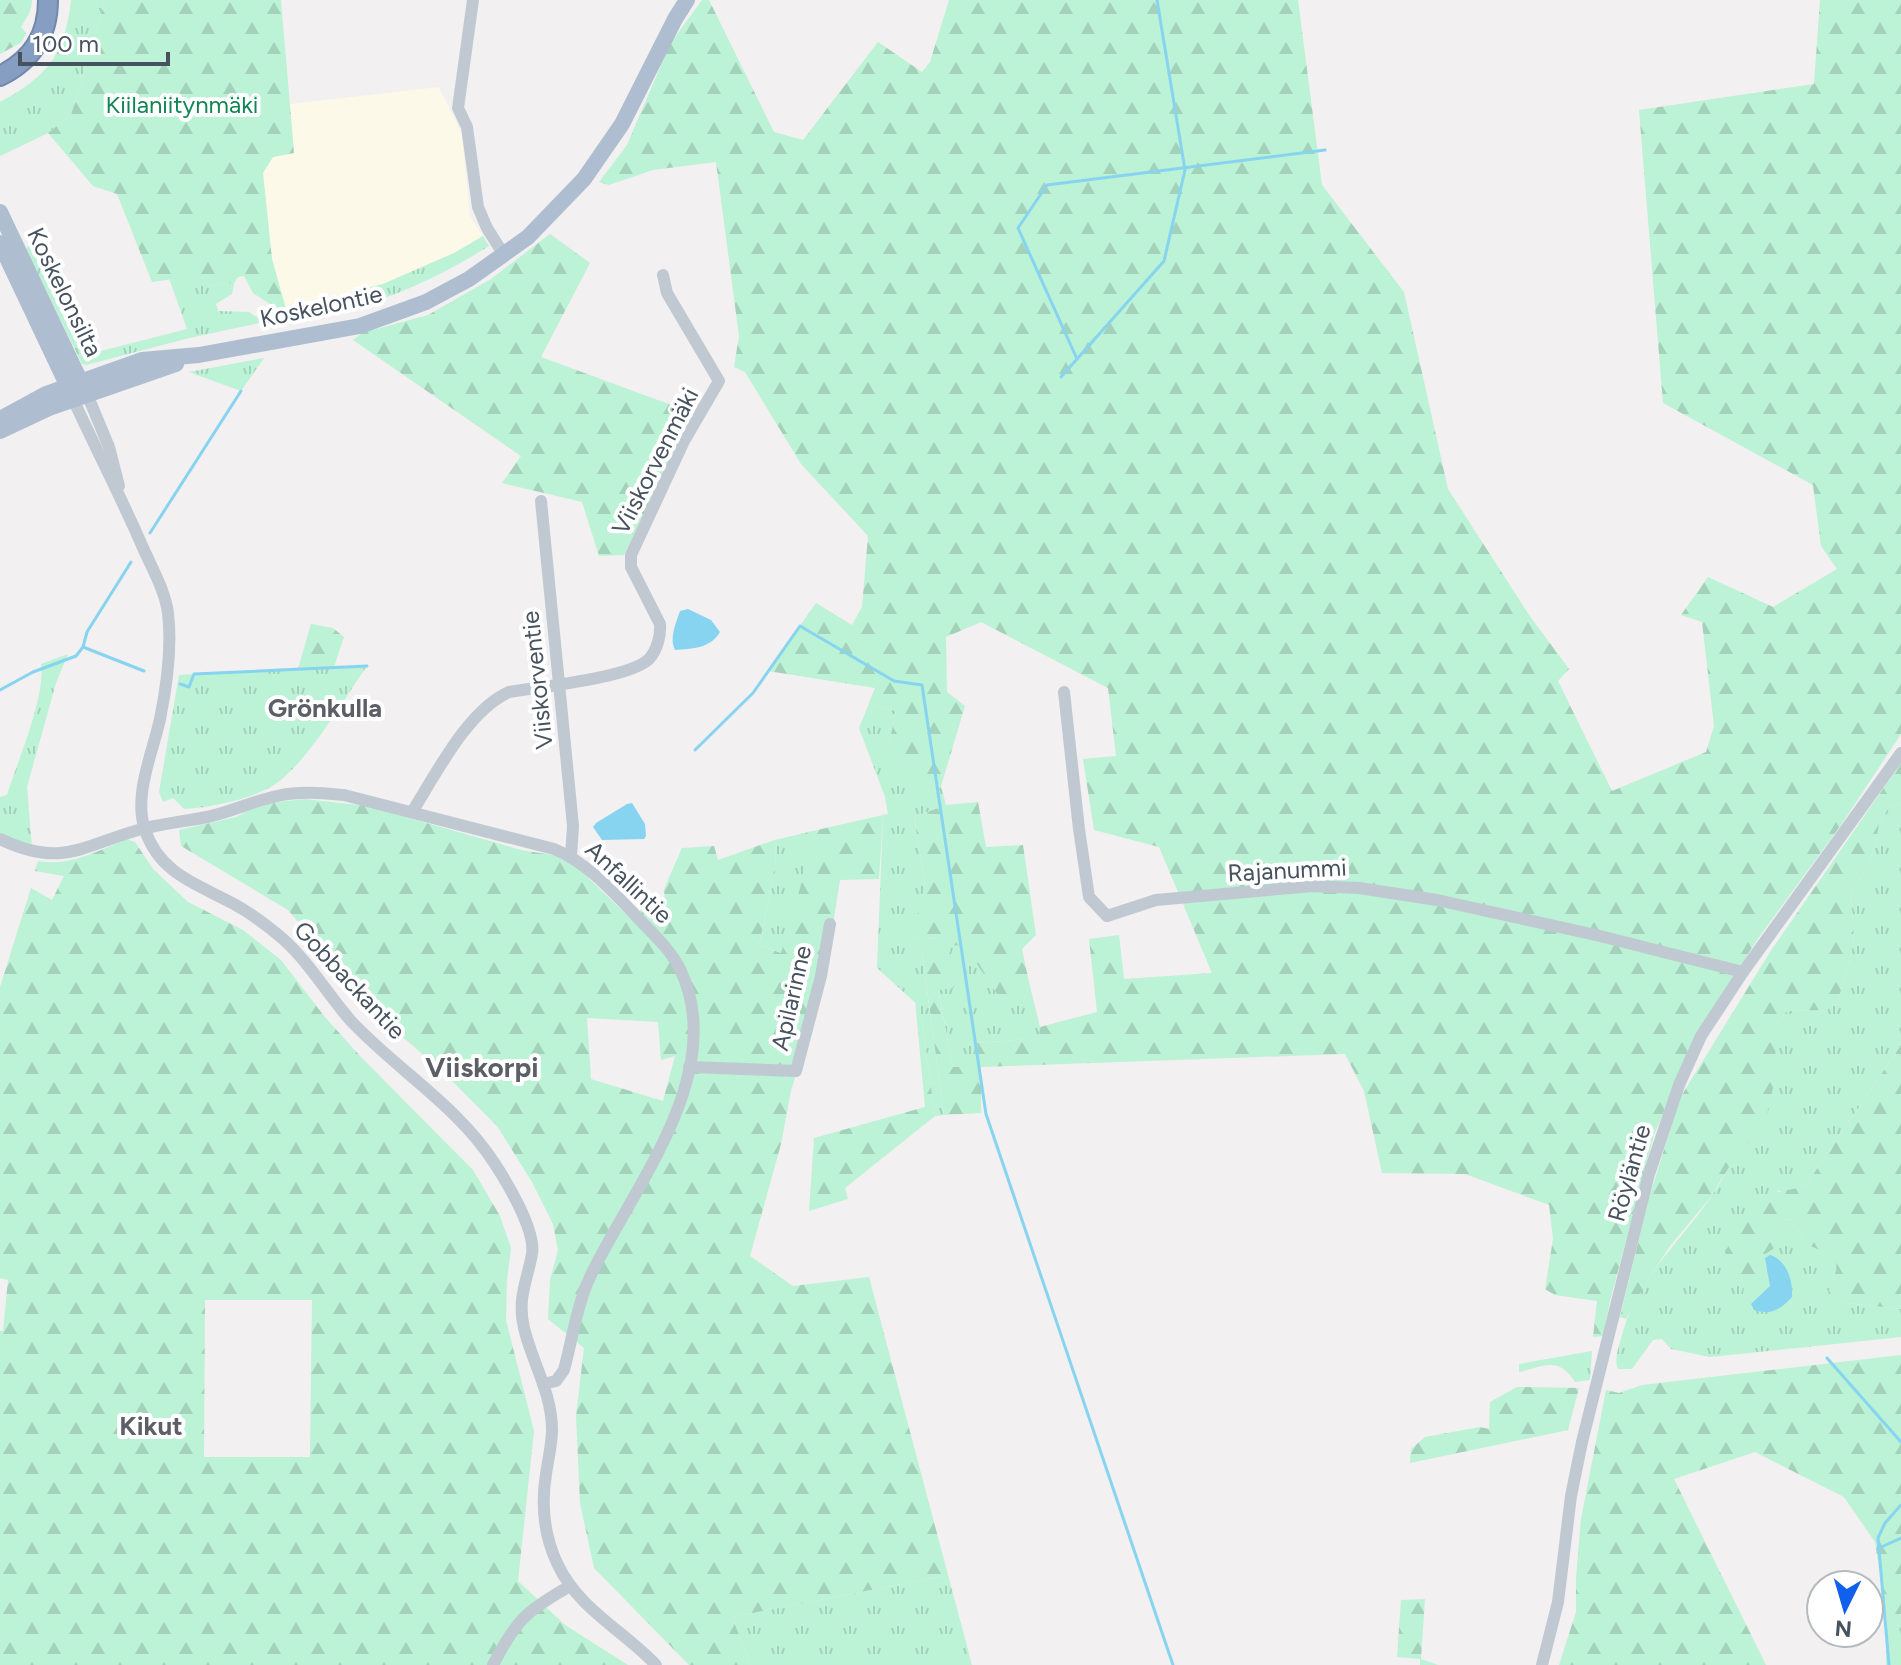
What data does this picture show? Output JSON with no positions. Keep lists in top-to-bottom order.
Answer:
{
  "streets": {
    "main road": ["Koskelonsilta", "Koskelontie"],
    "street": [
      "Viiskorvenmäki",
      "Viiskorventie",
      "Rajanummi",
      "Anfallintie",
      "Gobbackantie",
      "Apilarinne",
      "Röyläntie"
    ]
  },
  "crossings": [
    ["Koskelonsilta", "Koskelontie"],
    ["Viiskorvenmäki", "Viiskorventie"],
    ["Viiskorvenmäki", "Anfallintie"],
    ["Viiskorventie", "Anfallintie"],
    ["Rajanummi", "Röyläntie"],
    ["Anfallintie", "Gobbackantie"],
    ["Anfallintie", "Apilarinne"]
  ],
  "districts": ["Grönkulla", "Viiskorpi", "Kikut"],
  "parks": ["Kiilaniitynmäki"],
  "scale_bar": "100 m",
  "north": "bottom"
}
